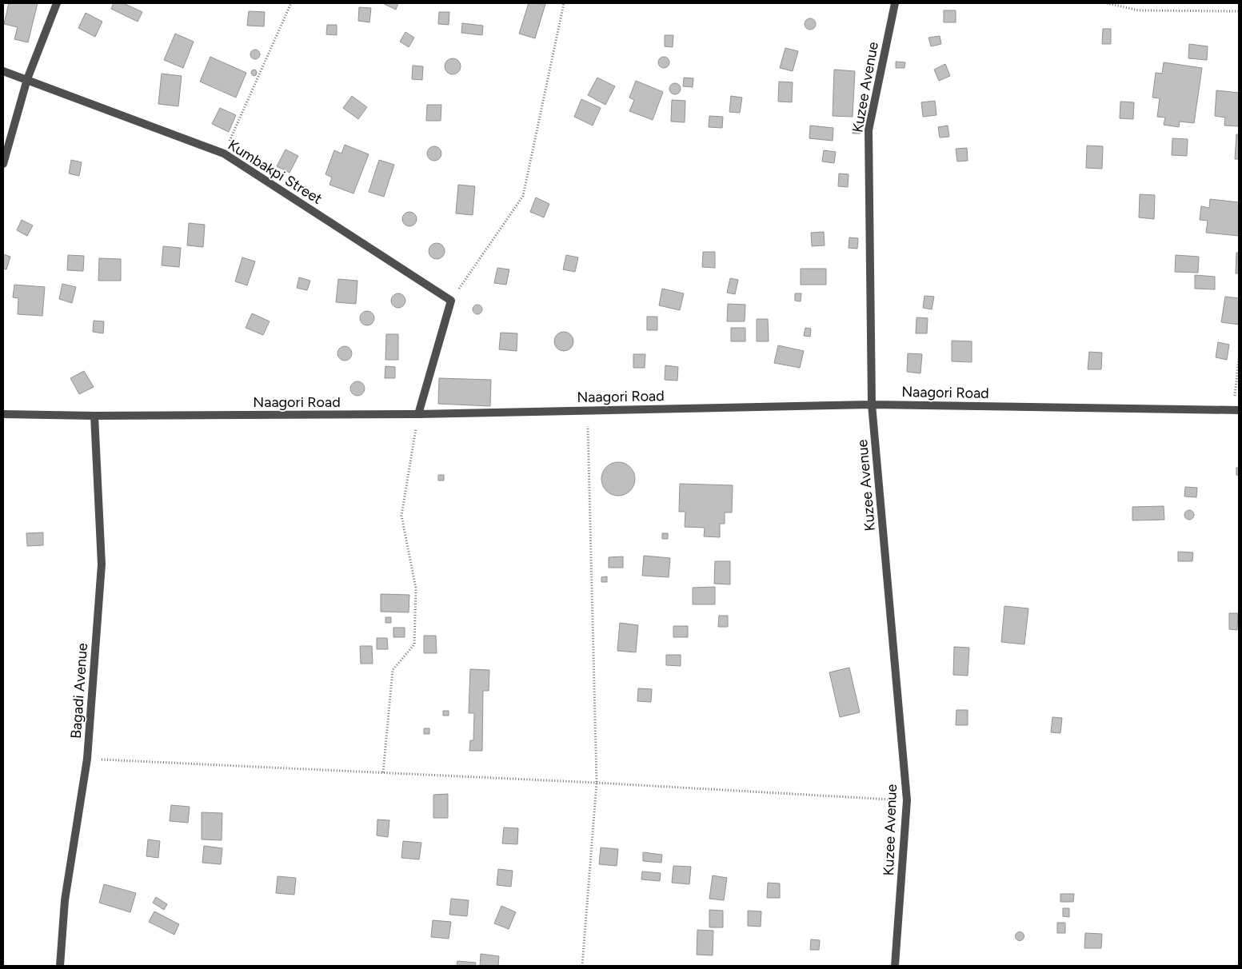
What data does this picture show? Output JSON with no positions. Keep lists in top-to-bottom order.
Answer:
{
  "streets": {
    "street": [
      "Kuzee Avenue",
      "Kumbakpi Street",
      "Naagori Road",
      "Bagadi Avenue"
    ]
  },
  "crossings": [
    ["Kuzee Avenue", "Naagori Road"],
    ["Naagori Road", "Bagadi Avenue"]
  ]
}
